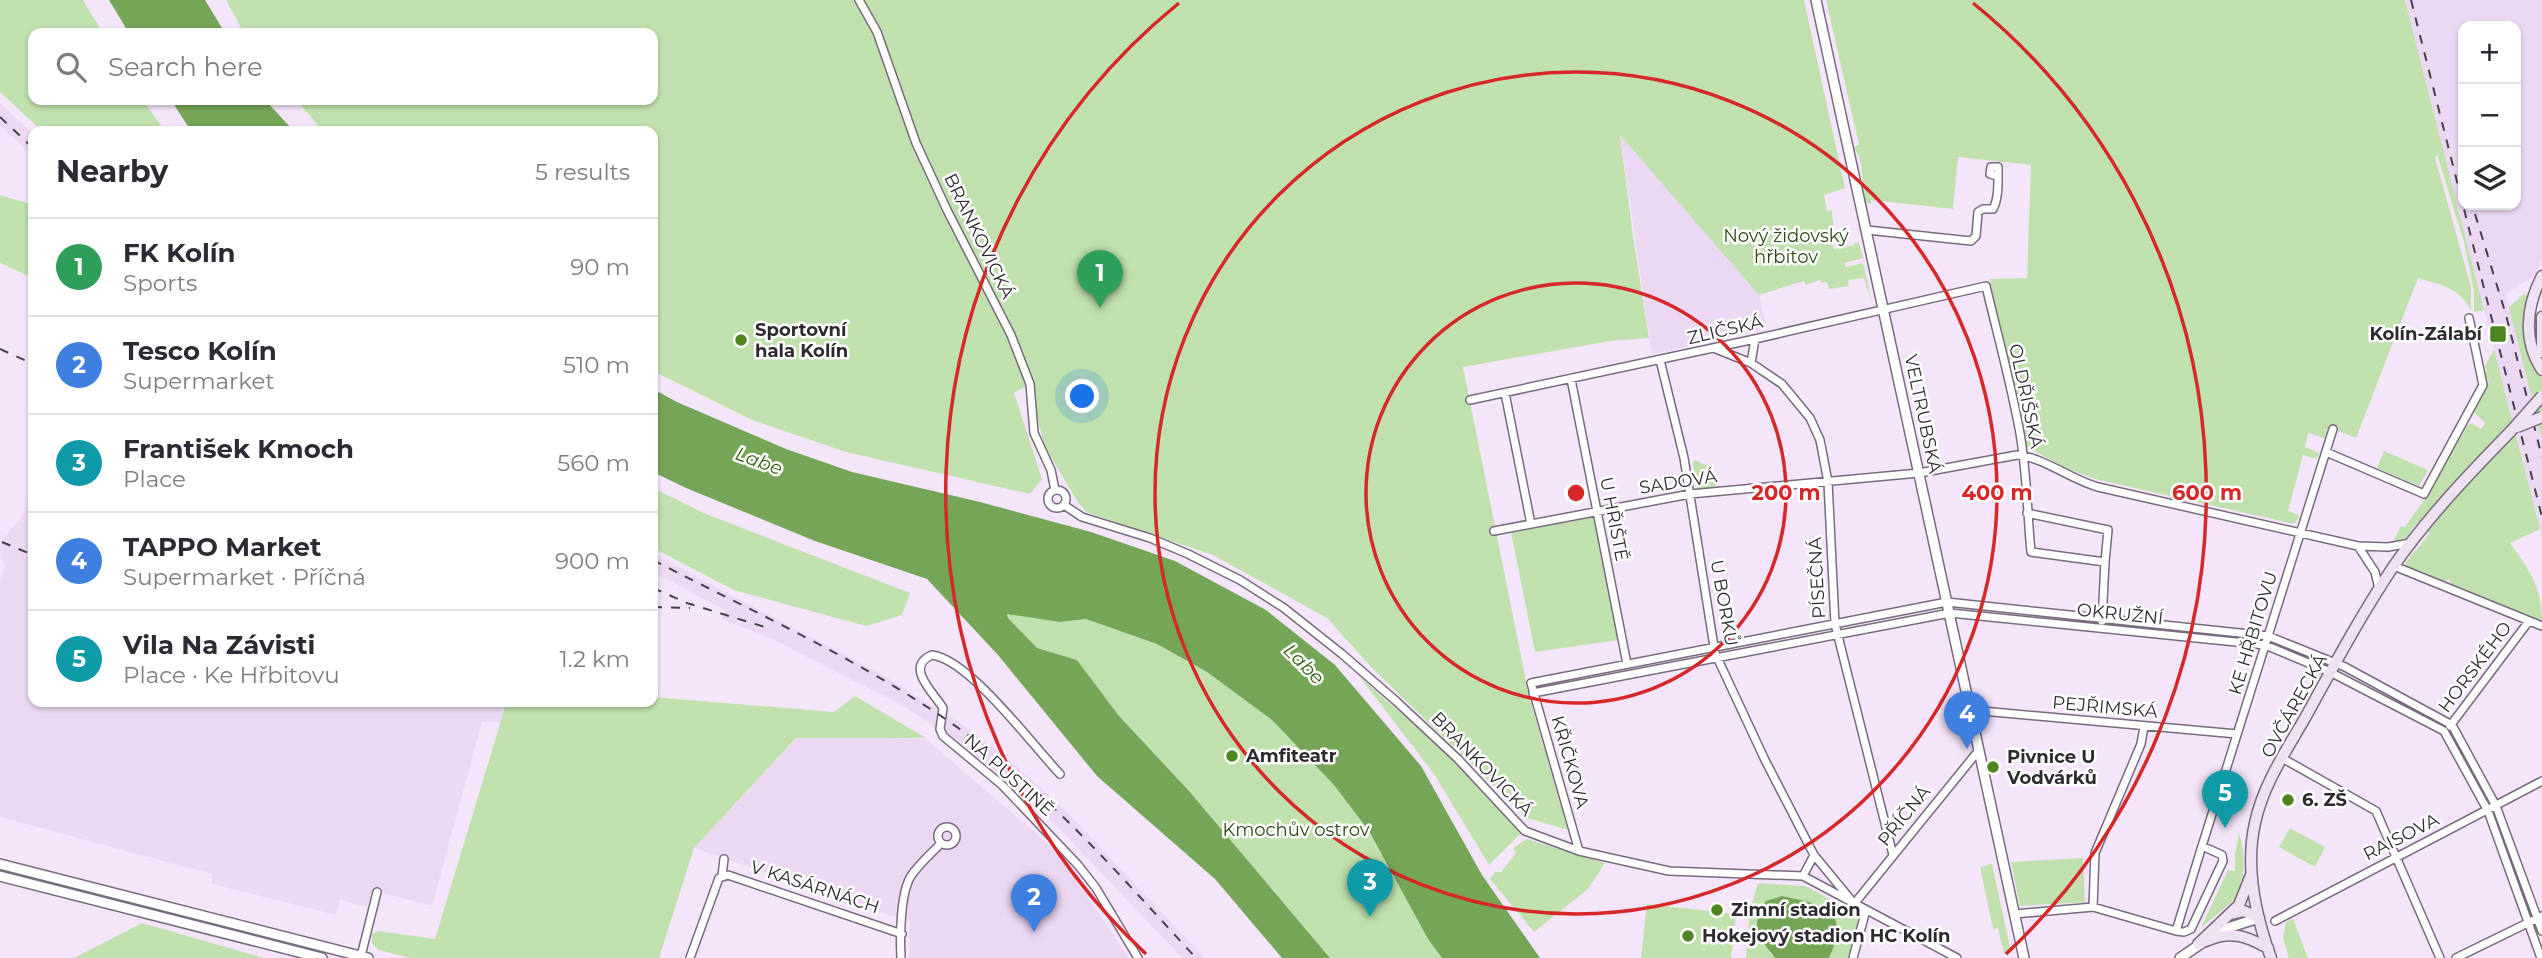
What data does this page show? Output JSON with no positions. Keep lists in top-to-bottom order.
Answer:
{
  "streets": {
    "main road": ["OVČÁRECKÁ"],
    "street": [
      "BRANKOVICKÁ",
      "ZLIČSKÁ",
      "OLDŘIŠSKÁ",
      "VELTRUBSKÁ",
      "SADOVÁ",
      "U HŘIŠTĚ",
      "PÍSEČNÁ",
      "U BORKŮ",
      "OKRUŽNÍ",
      "KE HŘBITOVU",
      "HORSKÉHO",
      "PEJŘIMSKÁ",
      "KŘIČKOVA",
      "NA PUSTINĚ",
      "PŘÍČNÁ",
      "RAISOVA",
      "V KASÁRNÁCH"
    ]
  },
  "crossings": [
    ["BRANKOVICKÁ", "U BORKŮ"],
    ["BRANKOVICKÁ", "KŘIČKOVA"],
    ["BRANKOVICKÁ", "PŘÍČNÁ"],
    ["ZLIČSKÁ", "OLDŘIŠSKÁ"],
    ["ZLIČSKÁ", "VELTRUBSKÁ"],
    ["ZLIČSKÁ", "U HŘIŠTĚ"],
    ["ZLIČSKÁ", "PÍSEČNÁ"],
    ["ZLIČSKÁ", "U BORKŮ"],
    ["OLDŘIŠSKÁ", "SADOVÁ"],
    ["VELTRUBSKÁ", "SADOVÁ"],
    ["VELTRUBSKÁ", "OKRUŽNÍ"],
    ["VELTRUBSKÁ", "PEJŘIMSKÁ"],
    ["VELTRUBSKÁ", "PŘÍČNÁ"],
    ["SADOVÁ", "U HŘIŠTĚ"],
    ["SADOVÁ", "PÍSEČNÁ"],
    ["SADOVÁ", "U BORKŮ"],
    ["SADOVÁ", "KE HŘBITOVU"],
    ["SADOVÁ", "OVČÁRECKÁ"],
    ["U HŘIŠTĚ", "OKRUŽNÍ"],
    ["PÍSEČNÁ", "OKRUŽNÍ"],
    ["PÍSEČNÁ", "PŘÍČNÁ"],
    ["U BORKŮ", "OKRUŽNÍ"],
    ["U BORKŮ", "PŘÍČNÁ"],
    ["OKRUŽNÍ", "KE HŘBITOVU"],
    ["OKRUŽNÍ", "HORSKÉHO"],
    ["OKRUŽNÍ", "OVČÁRECKÁ"],
    ["OKRUŽNÍ", "KŘIČKOVA"],
    ["KE HŘBITOVU", "PEJŘIMSKÁ"]
  ],
  "water": ["Labe"],
  "parks": ["Nový židovský hřbitov", "Kmochův ostrov"],
  "places": {
    "transit": ["Kolín-Zálabí"],
    "other": [
      "Sportovní hala Kolín",
      "Amfiteatr",
      "Pivnice U Vodvárků",
      "6. ZŠ",
      "Zimní stadion",
      "Hokejový stadion HC Kolín"
    ]
  },
  "page": {
    "map_buttons": ["+", "−"],
    "search": "Search here",
    "heading": ["Nearby", "5 results"],
    "list": [
      {
        "mark": "1",
        "name": "FK Kolín",
        "note": "Sports",
        "value": "90 m"
      },
      {
        "mark": "2",
        "name": "Tesco Kolín",
        "note": "Supermarket",
        "value": "510 m"
      },
      {
        "mark": "3",
        "name": "František Kmoch",
        "note": "Place",
        "value": "560 m"
      },
      {
        "mark": "4",
        "name": "TAPPO Market",
        "note": "Supermarket · Příčná",
        "value": "900 m"
      },
      {
        "mark": "5",
        "name": "Vila Na Závisti",
        "note": "Place · Ke Hřbitovu",
        "value": "1.2 km"
      }
    ],
    "pins": [
      "1",
      "4",
      "5",
      "3",
      "2"
    ]
  },
  "rings": ["200 m", "400 m", "600 m"]
}
